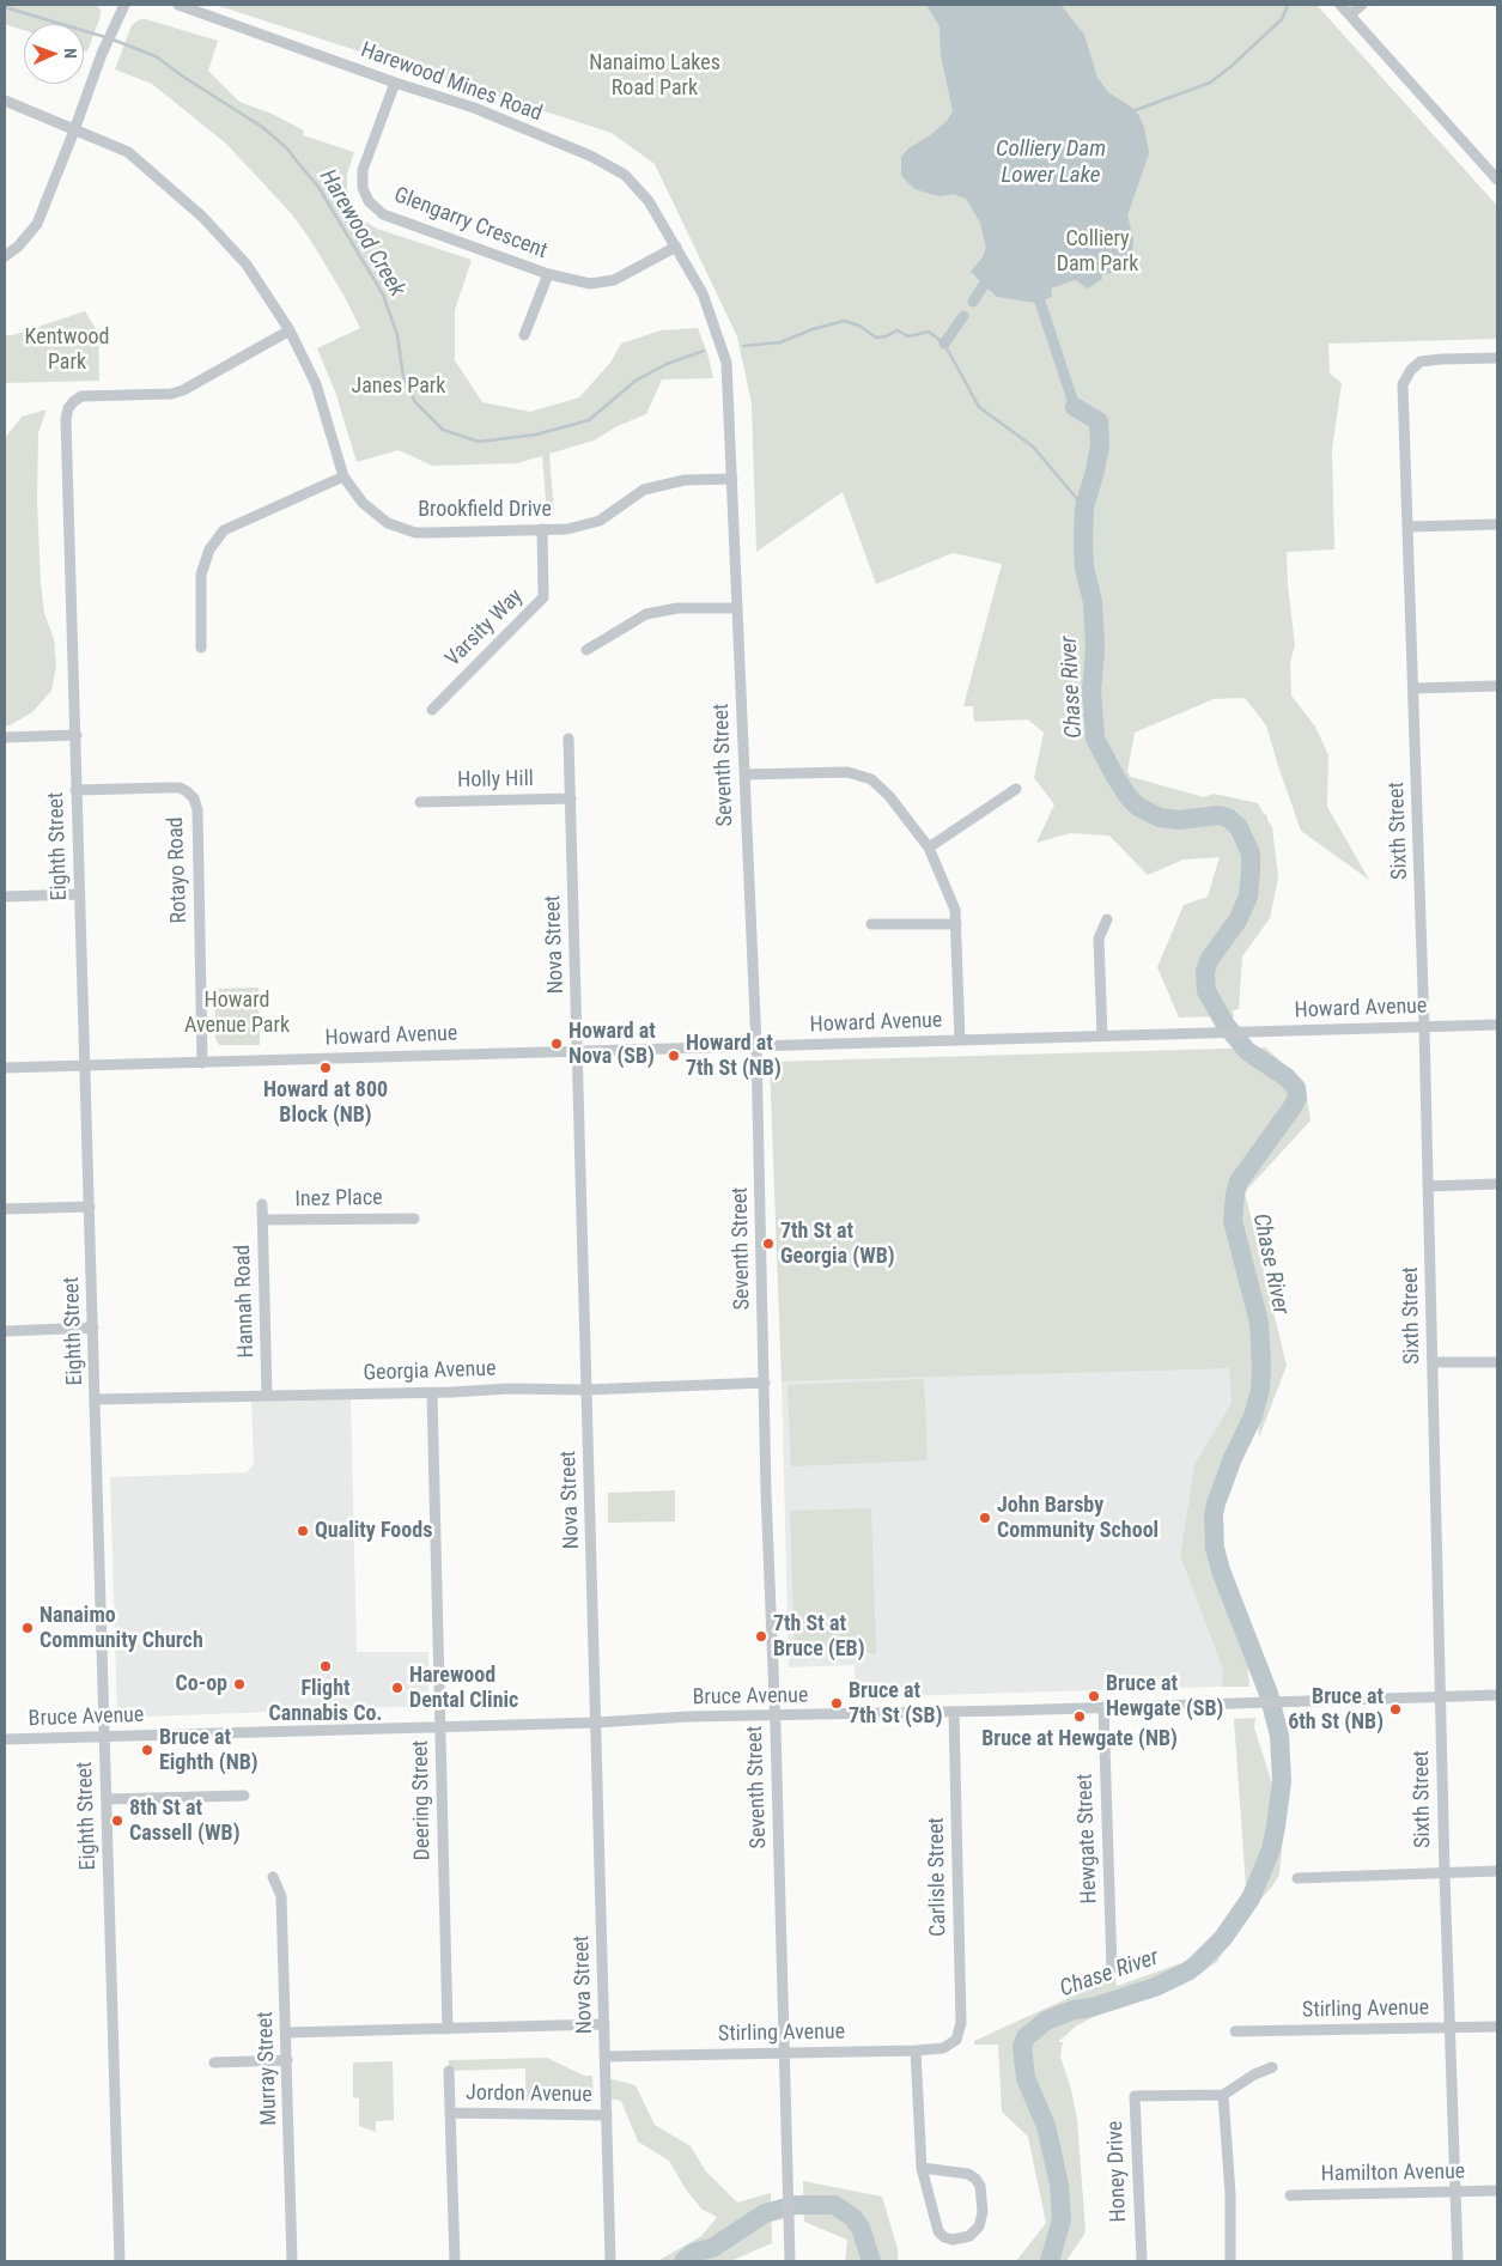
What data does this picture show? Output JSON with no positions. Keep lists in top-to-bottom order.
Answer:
{
  "streets": {
    "street": [
      "Harewood Mines Road",
      "Glengarry Crescent",
      "Brookfield Drive",
      "Varsity Way",
      "Seventh Street",
      "Holly Hill",
      "Sixth Street",
      "Eighth Street",
      "Rotayo Road",
      "Nova Street",
      "Howard Avenue",
      "Inez Place",
      "Hannah Road",
      "Georgia Avenue",
      "Bruce Avenue",
      "Deering Street",
      "Hewgate Street",
      "Carlisle Street",
      "Stirling Avenue",
      "Murray Street",
      "Jordon Avenue",
      "Honey Drive",
      "Hamilton Avenue"
    ]
  },
  "crossings": [
    ["Harewood Mines Road", "Glengarry Crescent"],
    ["Harewood Mines Road", "Seventh Street"],
    ["Glengarry Crescent", "Seventh Street"],
    ["Brookfield Drive", "Varsity Way"],
    ["Brookfield Drive", "Seventh Street"],
    ["Brookfield Drive", "Eighth Street"],
    ["Seventh Street", "Howard Avenue"],
    ["Seventh Street", "Georgia Avenue"],
    ["Seventh Street", "Bruce Avenue"],
    ["Seventh Street", "Stirling Avenue"],
    ["Holly Hill", "Nova Street"],
    ["Sixth Street", "Howard Avenue"],
    ["Sixth Street", "Bruce Avenue"],
    ["Sixth Street", "Stirling Avenue"],
    ["Sixth Street", "Hamilton Avenue"],
    ["Eighth Street", "Rotayo Road"],
    ["Eighth Street", "Howard Avenue"],
    ["Eighth Street", "Georgia Avenue"],
    ["Eighth Street", "Bruce Avenue"],
    ["Rotayo Road", "Howard Avenue"],
    ["Nova Street", "Howard Avenue"],
    ["Nova Street", "Georgia Avenue"],
    ["Nova Street", "Bruce Avenue"],
    ["Nova Street", "Stirling Avenue"],
    ["Nova Street", "Jordon Avenue"],
    ["Inez Place", "Hannah Road"],
    ["Hannah Road", "Georgia Avenue"],
    ["Georgia Avenue", "Deering Street"],
    ["Bruce Avenue", "Deering Street"],
    ["Bruce Avenue", "Hewgate Street"],
    ["Bruce Avenue", "Carlisle Street"],
    ["Carlisle Street", "Stirling Avenue"]
  ],
  "water": ["Colliery Dam Lower Lake", "Harewood Creek", "Chase River"],
  "parks": [
    "Nanaimo Lakes Road Park",
    "Colliery Dam Park",
    "Kentwood Park",
    "Janes Park",
    "Howard Avenue Park"
  ],
  "places": [
    "Howard at Nova (SB)",
    "Howard at 7th St (NB)",
    "Howard at 800 Block (NB)",
    "7th St at Georgia (WB)",
    "John Barsby Community School",
    "Quality Foods",
    "Nanaimo Community Church",
    "7th St at Bruce (EB)",
    "Flight Cannabis Co.",
    "Co-op",
    "Harewood Dental Clinic",
    "Bruce at Hewgate (SB)",
    "Bruce at 7th St (SB)",
    "Bruce at 6th St (NB)",
    "Bruce at Hewgate (NB)",
    "Bruce at Eighth (NB)",
    "8th St at Cassell (WB)"
  ],
  "north": "right"
}
